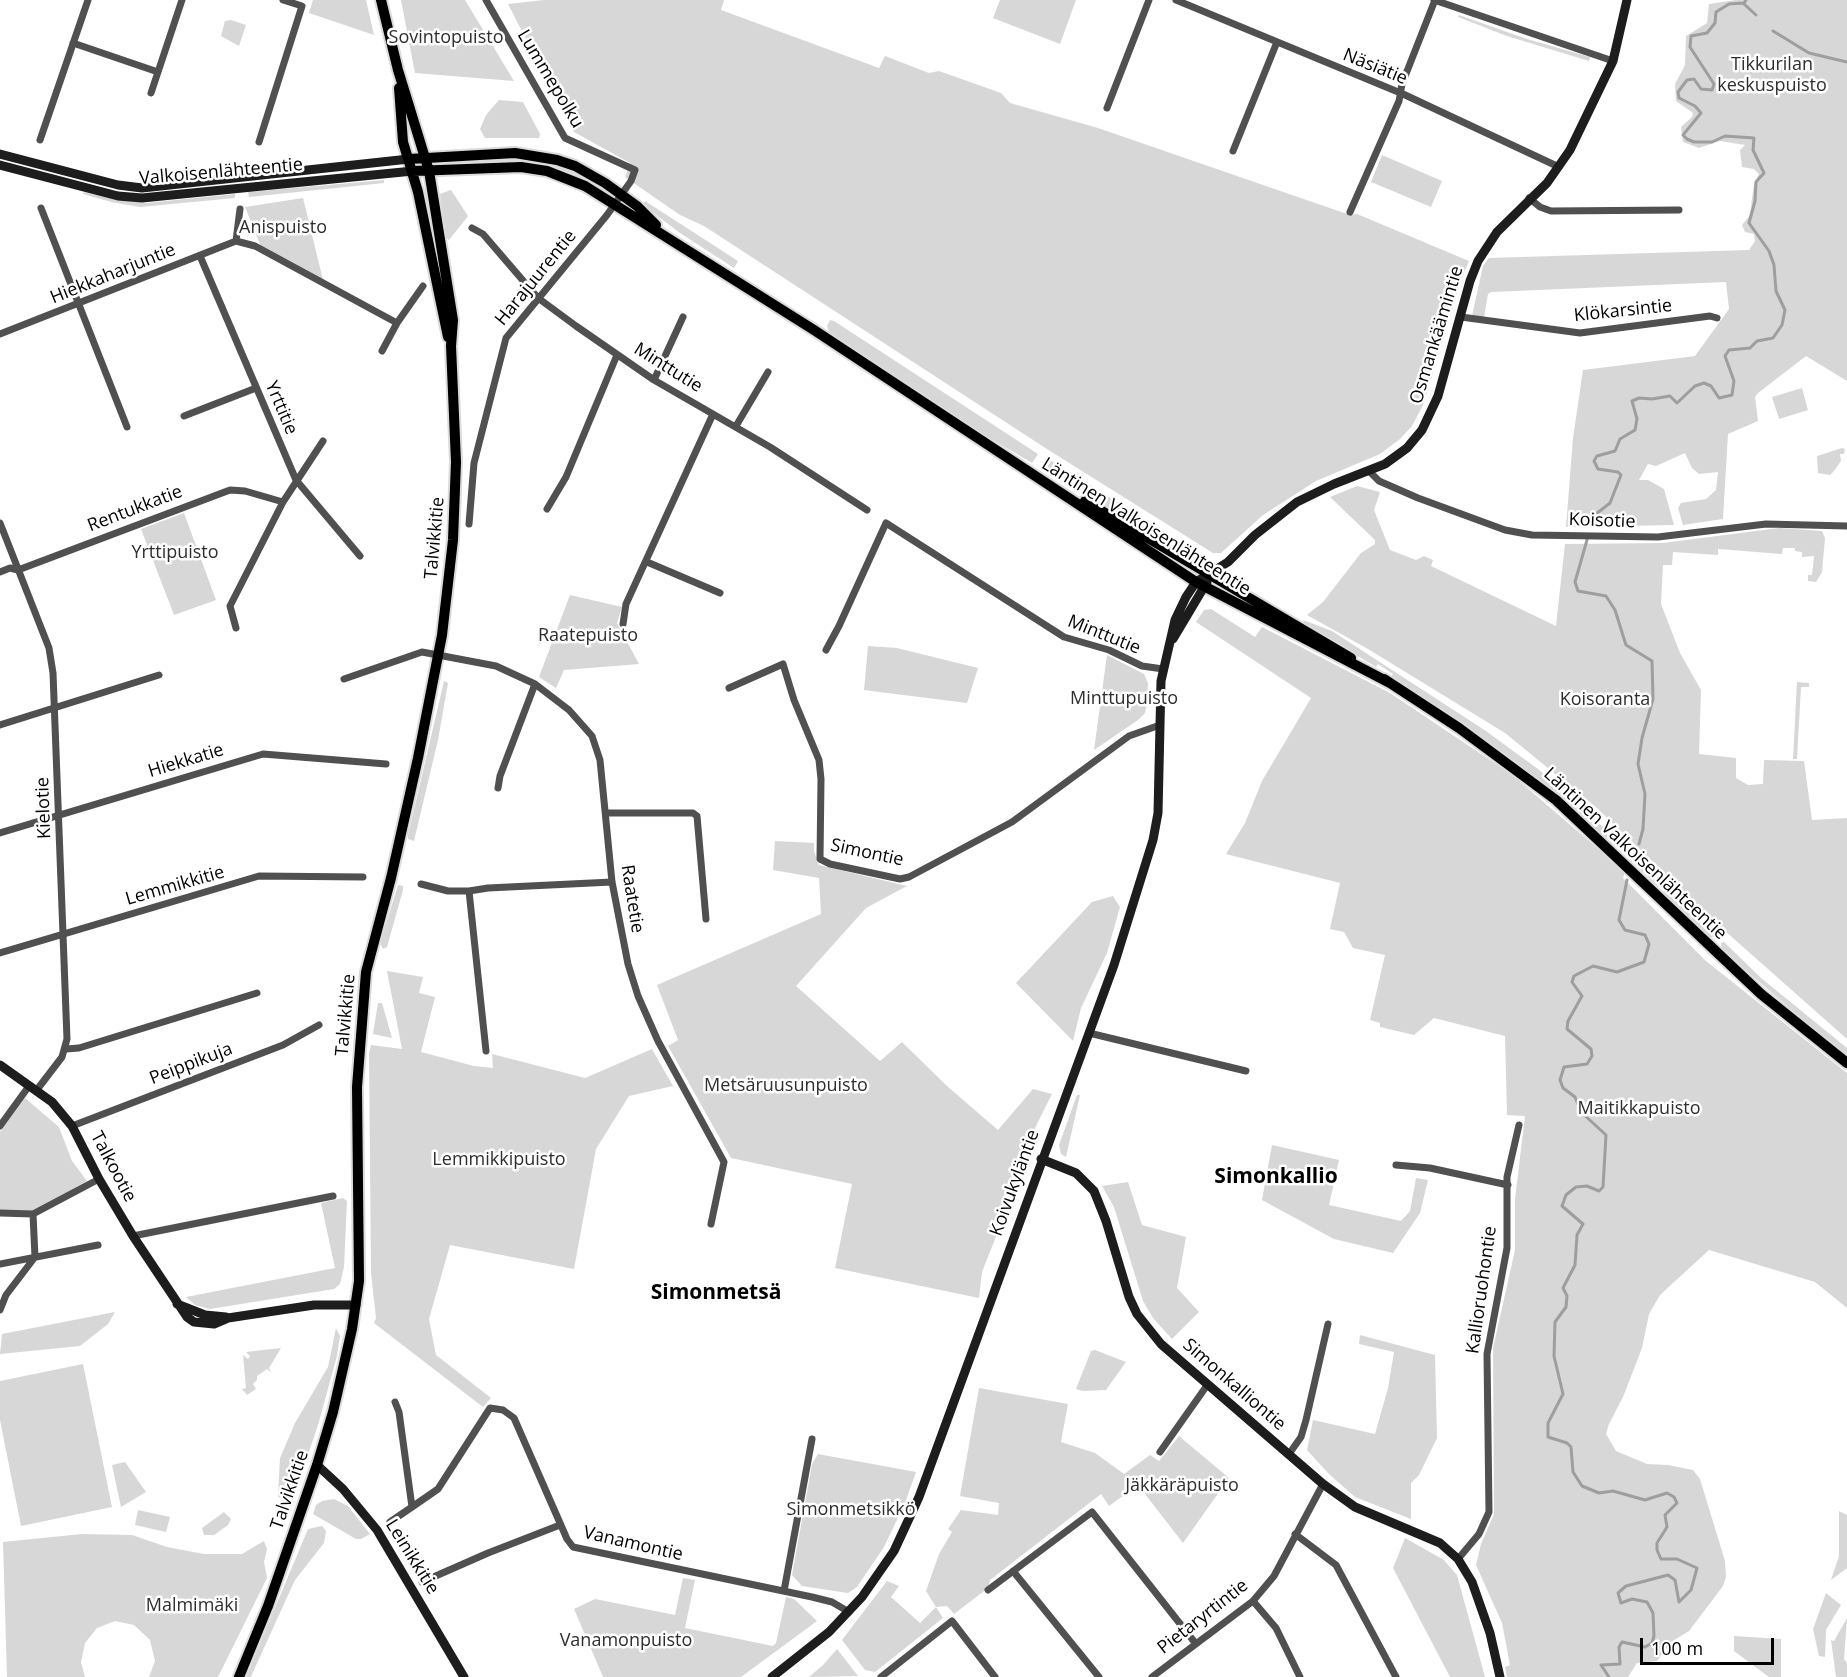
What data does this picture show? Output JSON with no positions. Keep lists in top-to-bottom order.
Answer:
{
  "streets": {
    "main road": [
      "Valkoisenlähteentie",
      "Osmankäämintie",
      "Läntinen Valkoisenlähteentie",
      "Talvikkitie",
      "Talkootie",
      "Koivukyläntie",
      "Simonkalliontie",
      "Leinikkitie"
    ],
    "street": [
      "Näsiätie",
      "Lummepolku",
      "Hiekkaharjuntie",
      "Harajuurentie",
      "Klökarsintie",
      "Minttutie",
      "Yrttitie",
      "Rentukkatie",
      "Koisotie",
      "Hiekkatie",
      "Kielotie",
      "Simontie",
      "Lemmikkitie",
      "Raatetie",
      "Peippikuja",
      "Kallioruohontie",
      "Vanamontie",
      "Pietaryrtintie"
    ]
  },
  "crossings": [
    ["Näsiätie", "Osmankäämintie"],
    ["Lummepolku", "Harajuurentie"],
    ["Valkoisenlähteentie", "Läntinen Valkoisenlähteentie"],
    ["Valkoisenlähteentie", "Talvikkitie"],
    ["Hiekkaharjuntie", "Yrttitie"],
    ["Harajuurentie", "Minttutie"],
    ["Harajuurentie", "Läntinen Valkoisenlähteentie"],
    ["Klökarsintie", "Osmankäämintie"],
    ["Osmankäämintie", "Koisotie"],
    ["Osmankäämintie", "Läntinen Valkoisenlähteentie"],
    ["Osmankäämintie", "Koivukyläntie"],
    ["Minttutie", "Koivukyläntie"],
    ["Rentukkatie", "Kielotie"],
    ["Läntinen Valkoisenlähteentie", "Talvikkitie"],
    ["Läntinen Valkoisenlähteentie", "Koivukyläntie"],
    ["Talvikkitie", "Raatetie"],
    ["Talvikkitie", "Talkootie"],
    ["Talvikkitie", "Leinikkitie"],
    ["Hiekkatie", "Kielotie"],
    ["Kielotie", "Lemmikkitie"],
    ["Simontie", "Koivukyläntie"],
    ["Peippikuja", "Talkootie"],
    ["Koivukyläntie", "Simonkalliontie"],
    ["Koivukyläntie", "Vanamontie"],
    ["Kallioruohontie", "Simonkalliontie"],
    ["Simonkalliontie", "Pietaryrtintie"]
  ],
  "districts": ["Simonkallio", "Simonmetsä"],
  "parks": [
    "Sovintopuisto",
    "Tikkurilan keskuspuisto",
    "Anispuisto",
    "Yrttipuisto",
    "Raatepuisto",
    "Minttupuisto",
    "Koisoranta",
    "Metsäruusunpuisto",
    "Maitikkapuisto",
    "Lemmikkipuisto",
    "Jäkkäräpuisto",
    "Simonmetsikkö",
    "Malmimäki",
    "Vanamonpuisto"
  ],
  "scale_bar": "100 m"
}
